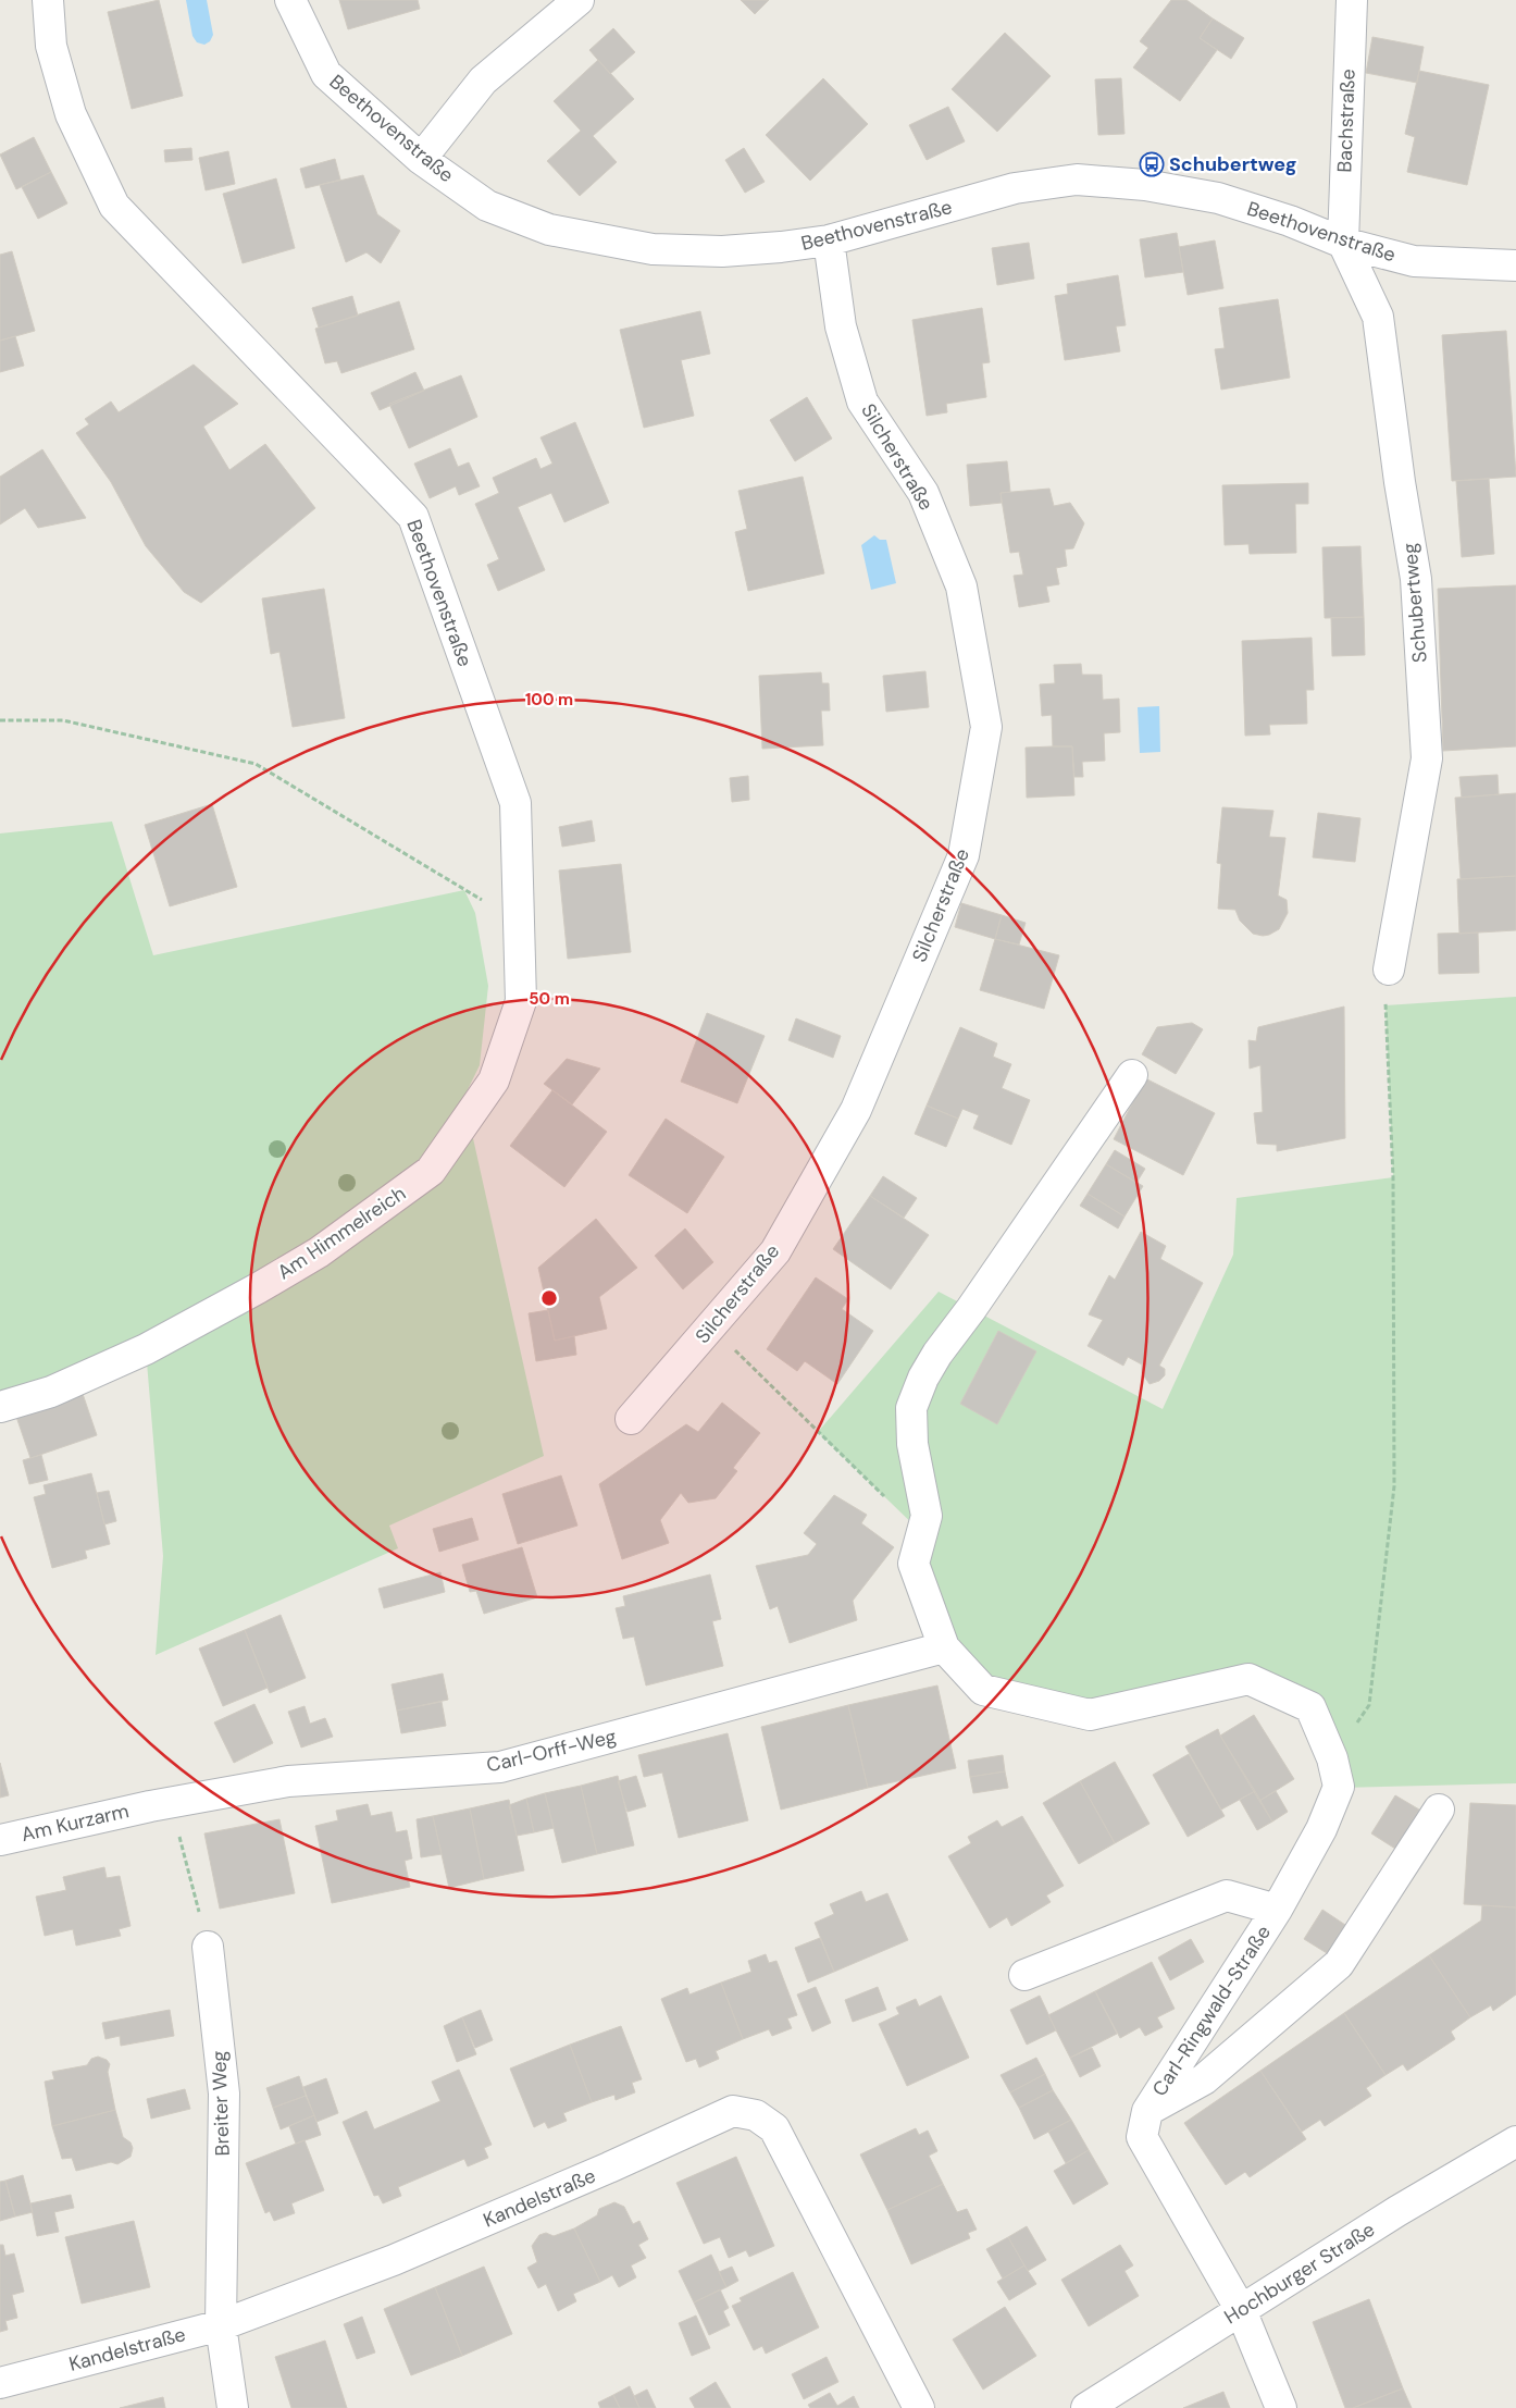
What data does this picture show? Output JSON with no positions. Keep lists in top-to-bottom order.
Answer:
{
  "streets": {
    "street": [
      "Bachstraße",
      "Beethovenstraße",
      "Silcherstraße",
      "Schubertweg",
      "Am Himmelreich",
      "Carl-Orff-Weg",
      "Am Kurzarm",
      "Carl-Ringwald-Straße",
      "Breiter Weg",
      "Kandelstraße",
      "Hochburger Straße"
    ]
  },
  "crossings": [
    ["Bachstraße", "Beethovenstraße"],
    ["Bachstraße", "Schubertweg"],
    ["Beethovenstraße", "Silcherstraße"],
    ["Beethovenstraße", "Schubertweg"],
    ["Beethovenstraße", "Am Himmelreich"],
    ["Carl-Orff-Weg", "Am Kurzarm"],
    ["Carl-Orff-Weg", "Carl-Ringwald-Straße"],
    ["Carl-Ringwald-Straße", "Hochburger Straße"],
    ["Breiter Weg", "Kandelstraße"]
  ],
  "places": {
    "bus stop": ["Schubertweg"]
  },
  "rings": ["100 m", "50 m"]
}
